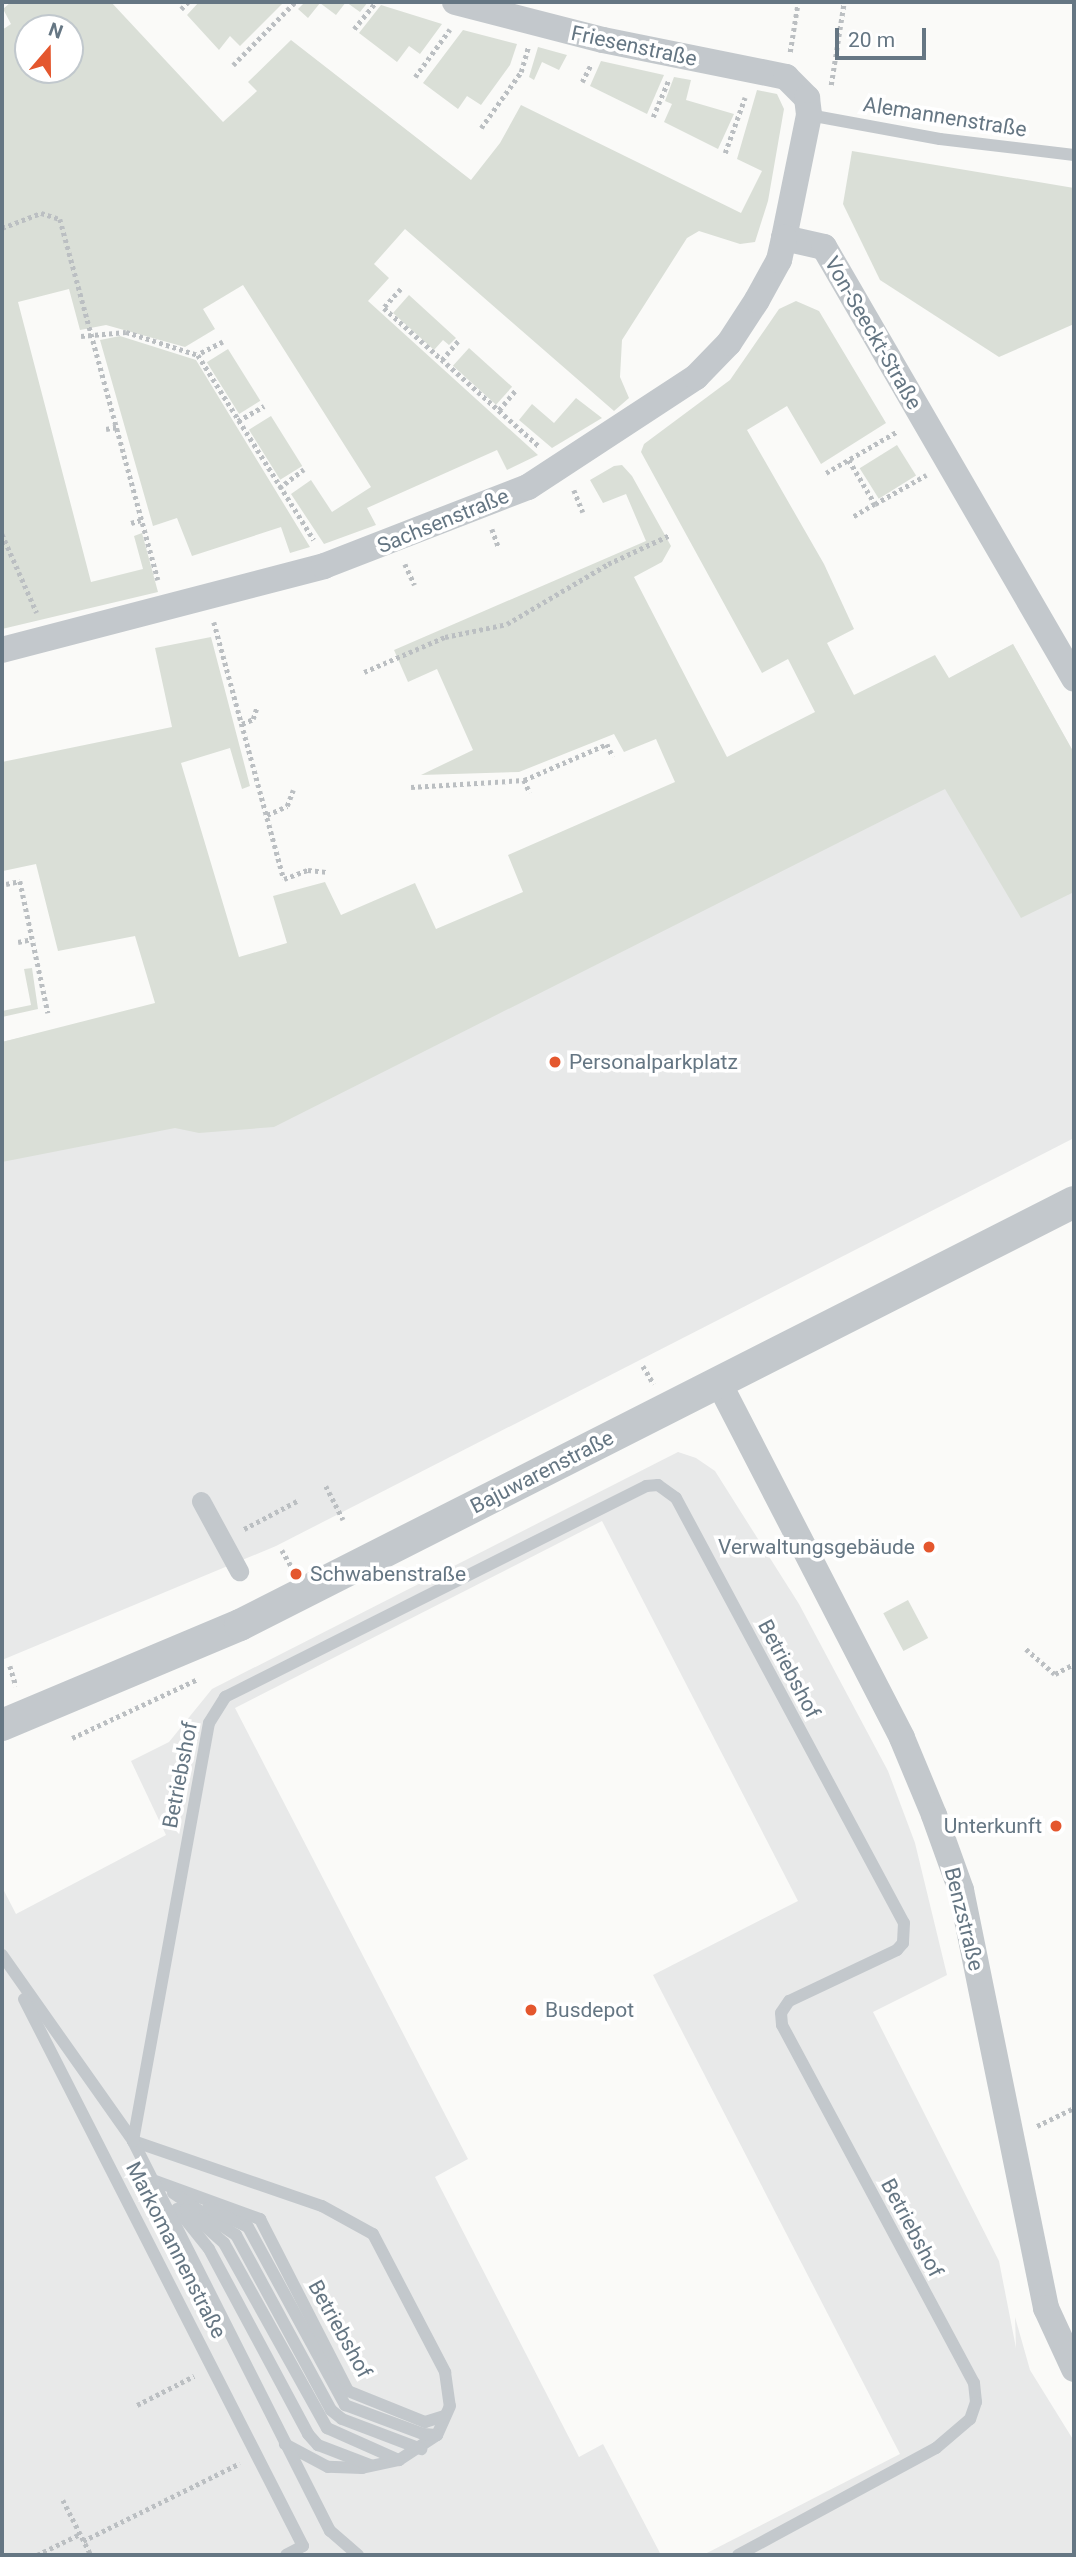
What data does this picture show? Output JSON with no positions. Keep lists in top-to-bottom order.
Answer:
{
  "streets": {
    "street": [
      "Friesenstraße",
      "Von-Seeckt-Straße",
      "Sachsenstraße",
      "Bajuwarenstraße",
      "Benzstraße"
    ],
    "lane": ["Alemannenstraße", "Betriebshof", "Markomannenstraße"]
  },
  "crossings": [
    ["Von-Seeckt-Straße", "Sachsenstraße"],
    ["Bajuwarenstraße", "Benzstraße"]
  ],
  "places": [
    "Personalparkplatz",
    "Verwaltungsgebäude",
    "Schwabenstraße",
    "Unterkunft",
    "Busdepot"
  ],
  "scale_bar": "20 m",
  "north": "top"
}
